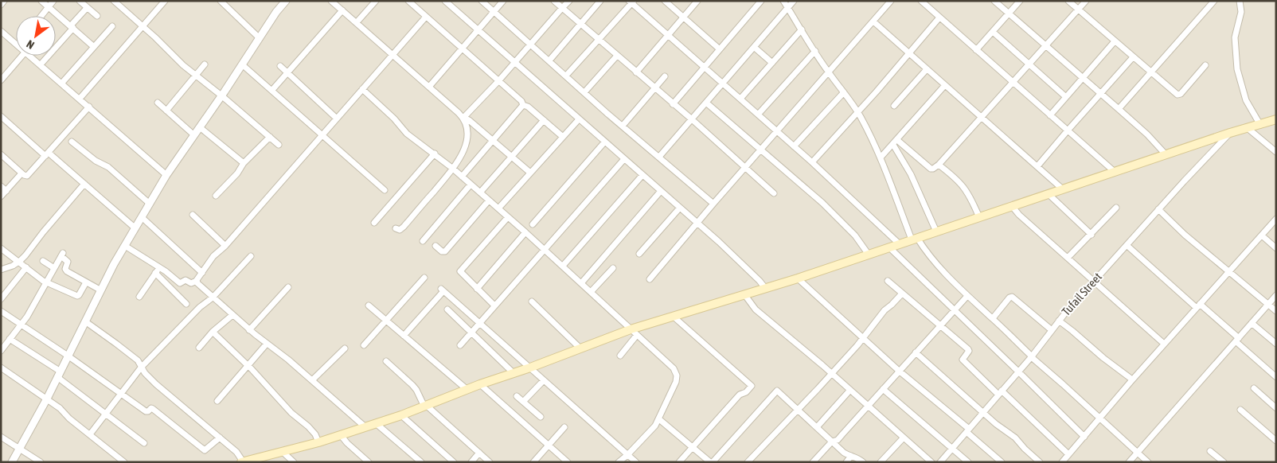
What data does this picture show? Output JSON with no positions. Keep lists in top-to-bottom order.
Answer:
{
  "streets": {
    "street": ["Tufail Street"]
  },
  "north": "bottom left"
}
